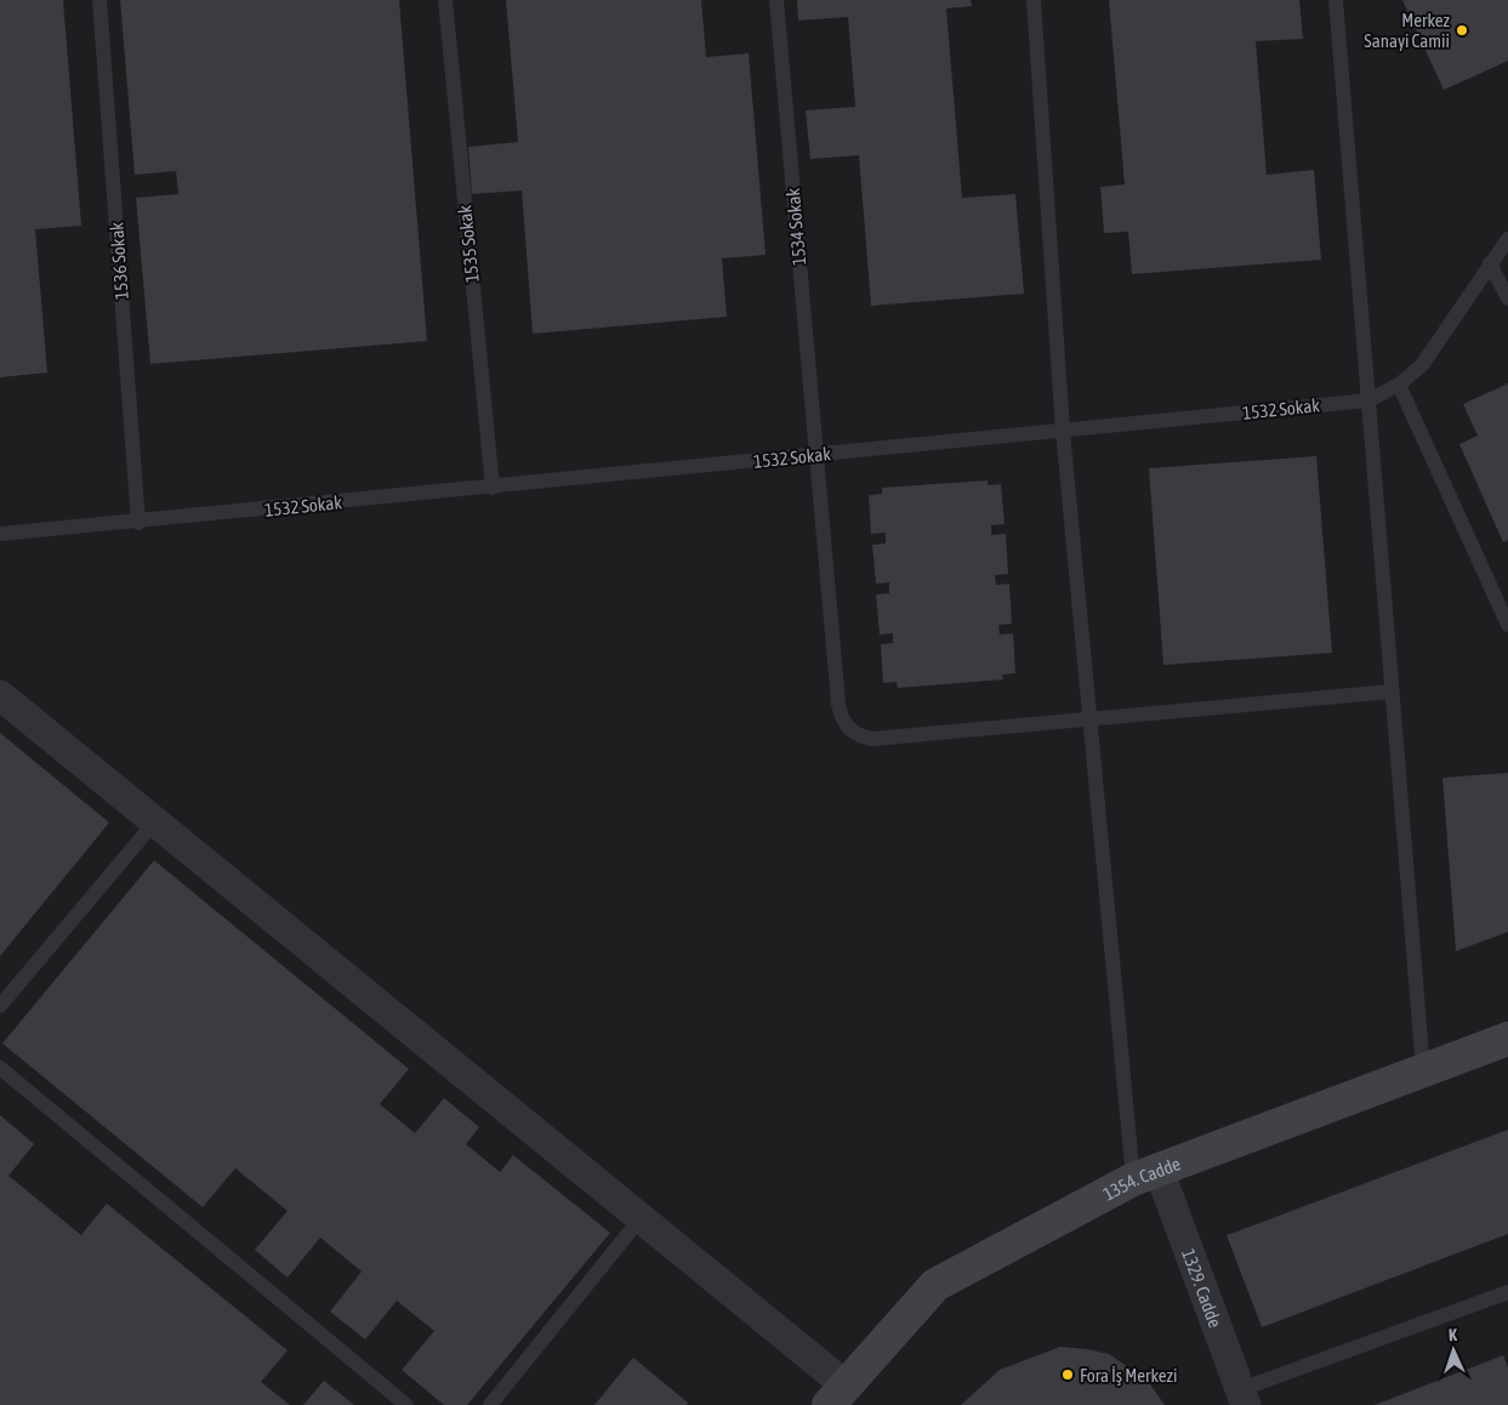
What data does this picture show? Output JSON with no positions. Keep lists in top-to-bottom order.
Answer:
{
  "streets": {
    "main road": ["1354. Cadde"],
    "street": ["1329. Cadde"],
    "lane": [
      "1534 Sokak",
      "1535 Sokak",
      "1536 Sokak",
      "1532 Sokak"
    ]
  },
  "crossings": [
    ["1534 Sokak", "1532 Sokak"],
    ["1535 Sokak", "1532 Sokak"],
    ["1536 Sokak", "1532 Sokak"],
    ["1354. Cadde", "1329. Cadde"]
  ],
  "places": ["Merkez Sanayi Camii", "Fora İş Merkezi"],
  "north": "top"
}
